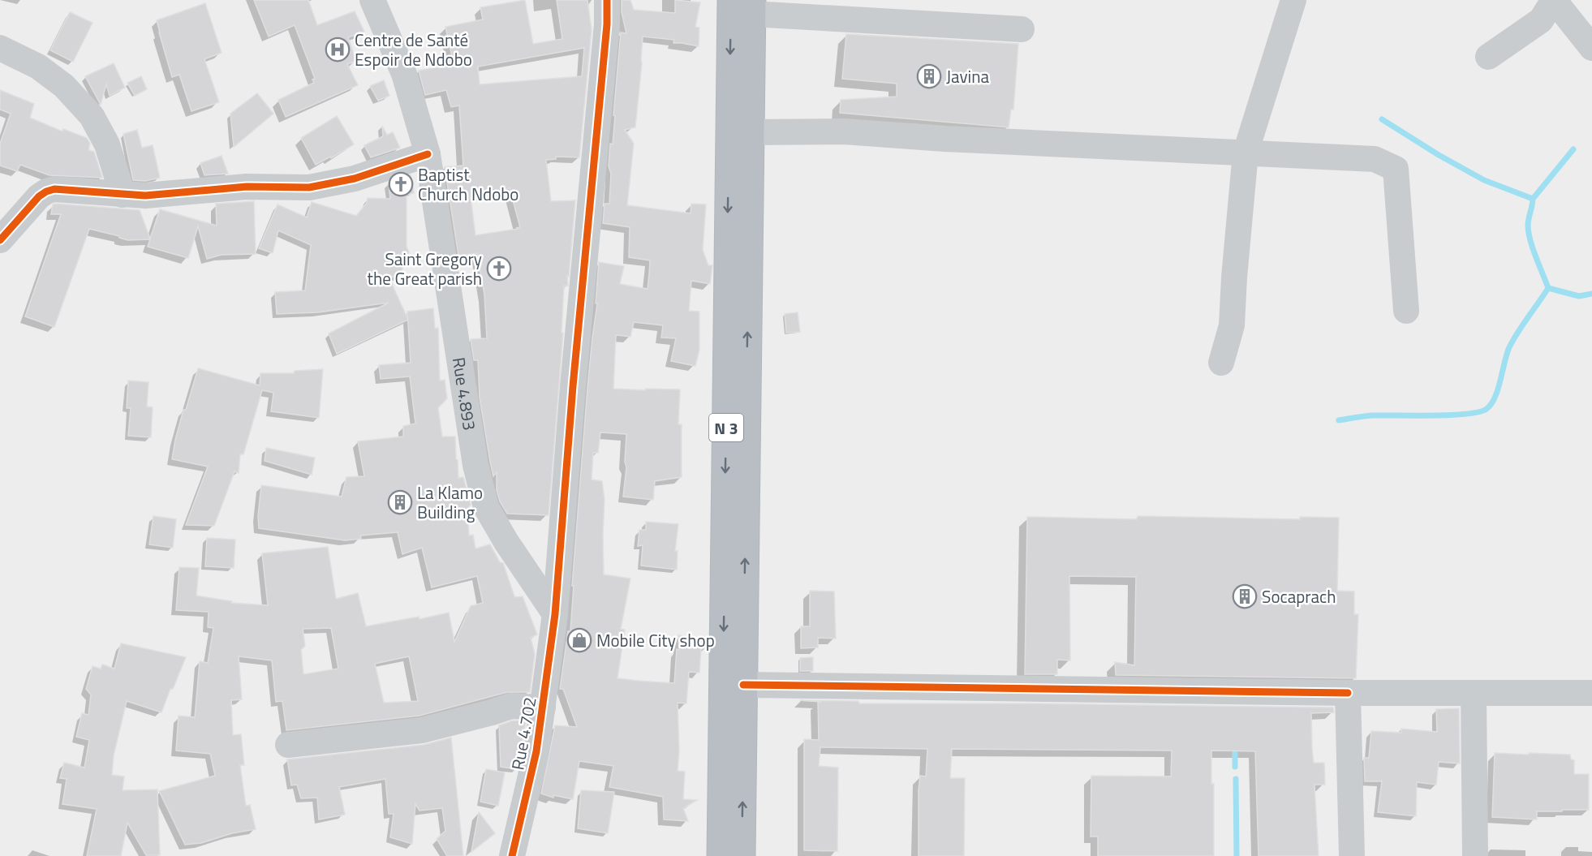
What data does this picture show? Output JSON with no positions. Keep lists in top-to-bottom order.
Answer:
{
  "streets": {
    "highway": ["N 3"],
    "street": ["Rue 4.893", "Rue 4.702"]
  },
  "crossings": [
    ["Rue 4.893", "Rue 4.702"]
  ],
  "places": {
    "hospital": ["Centre de Santé Espoir de Ndobo"],
    "building": ["Javina", "La Klamo Building", "Socaprach"],
    "church": ["Baptist Church Ndobo", "Saint Gregory the Great parish"],
    "shop": ["Mobile City shop"]
  }
}
